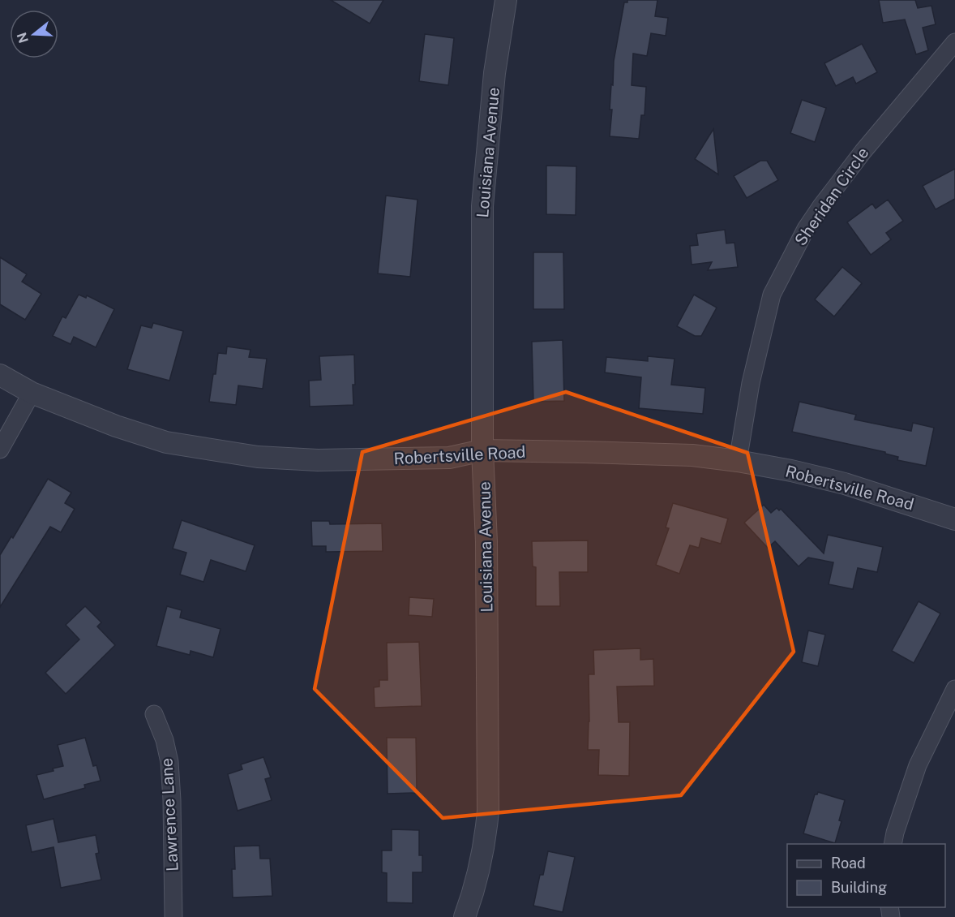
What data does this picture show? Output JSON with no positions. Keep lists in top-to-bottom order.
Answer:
{
  "streets": {
    "street": [
      "Louisiana Avenue",
      "Sheridan Circle",
      "Robertsville Road",
      "Lawrence Lane"
    ]
  },
  "crossings": [
    ["Louisiana Avenue", "Robertsville Road"],
    ["Sheridan Circle", "Robertsville Road"]
  ],
  "legend": ["Road", "Building"],
  "north": "left"
}
